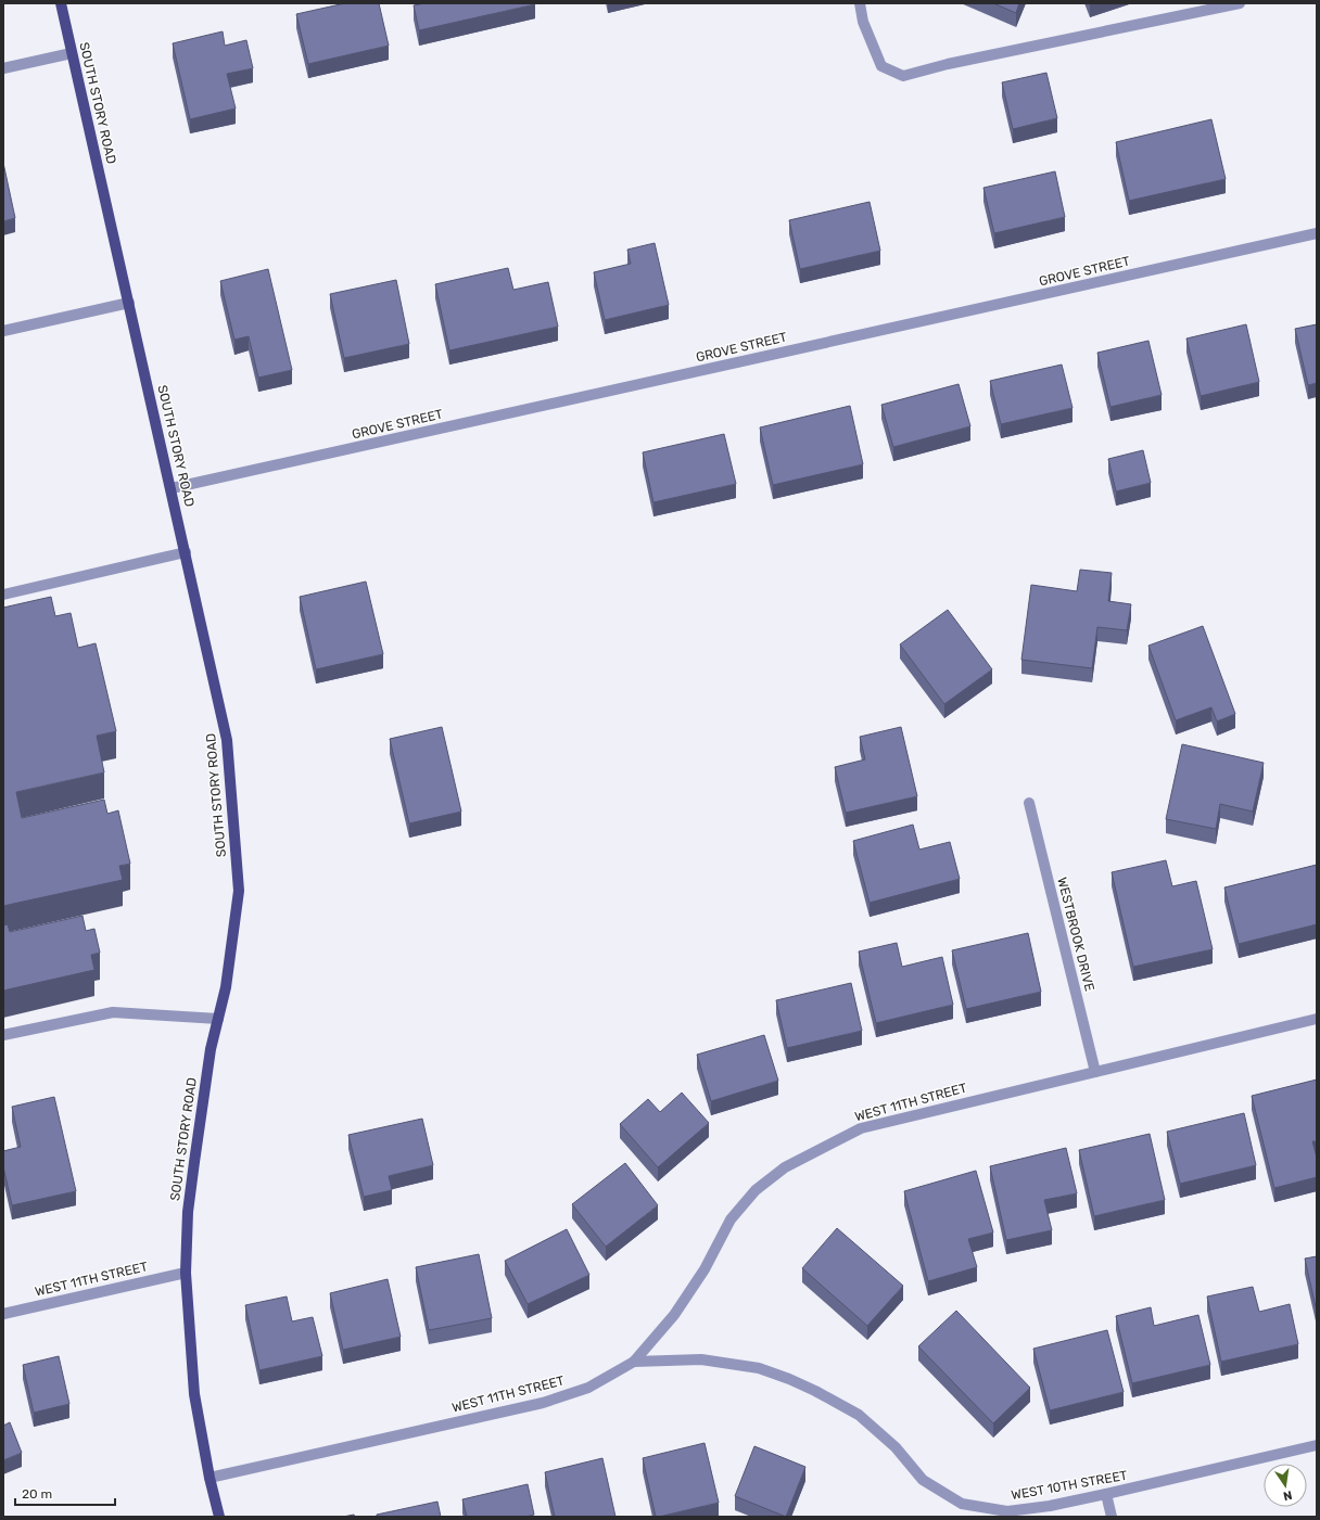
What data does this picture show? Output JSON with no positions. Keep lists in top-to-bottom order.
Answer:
{
  "streets": {
    "main road": ["SOUTH STORY ROAD"],
    "street": [
      "GROVE STREET",
      "WESTBROOK DRIVE",
      "WEST 11TH STREET",
      "WEST 10TH STREET"
    ]
  },
  "crossings": [
    ["SOUTH STORY ROAD", "GROVE STREET"],
    ["SOUTH STORY ROAD", "WEST 11TH STREET"],
    ["WESTBROOK DRIVE", "WEST 11TH STREET"],
    ["WEST 11TH STREET", "WEST 10TH STREET"]
  ],
  "scale_bar": "20 m",
  "north": "bottom"
}
